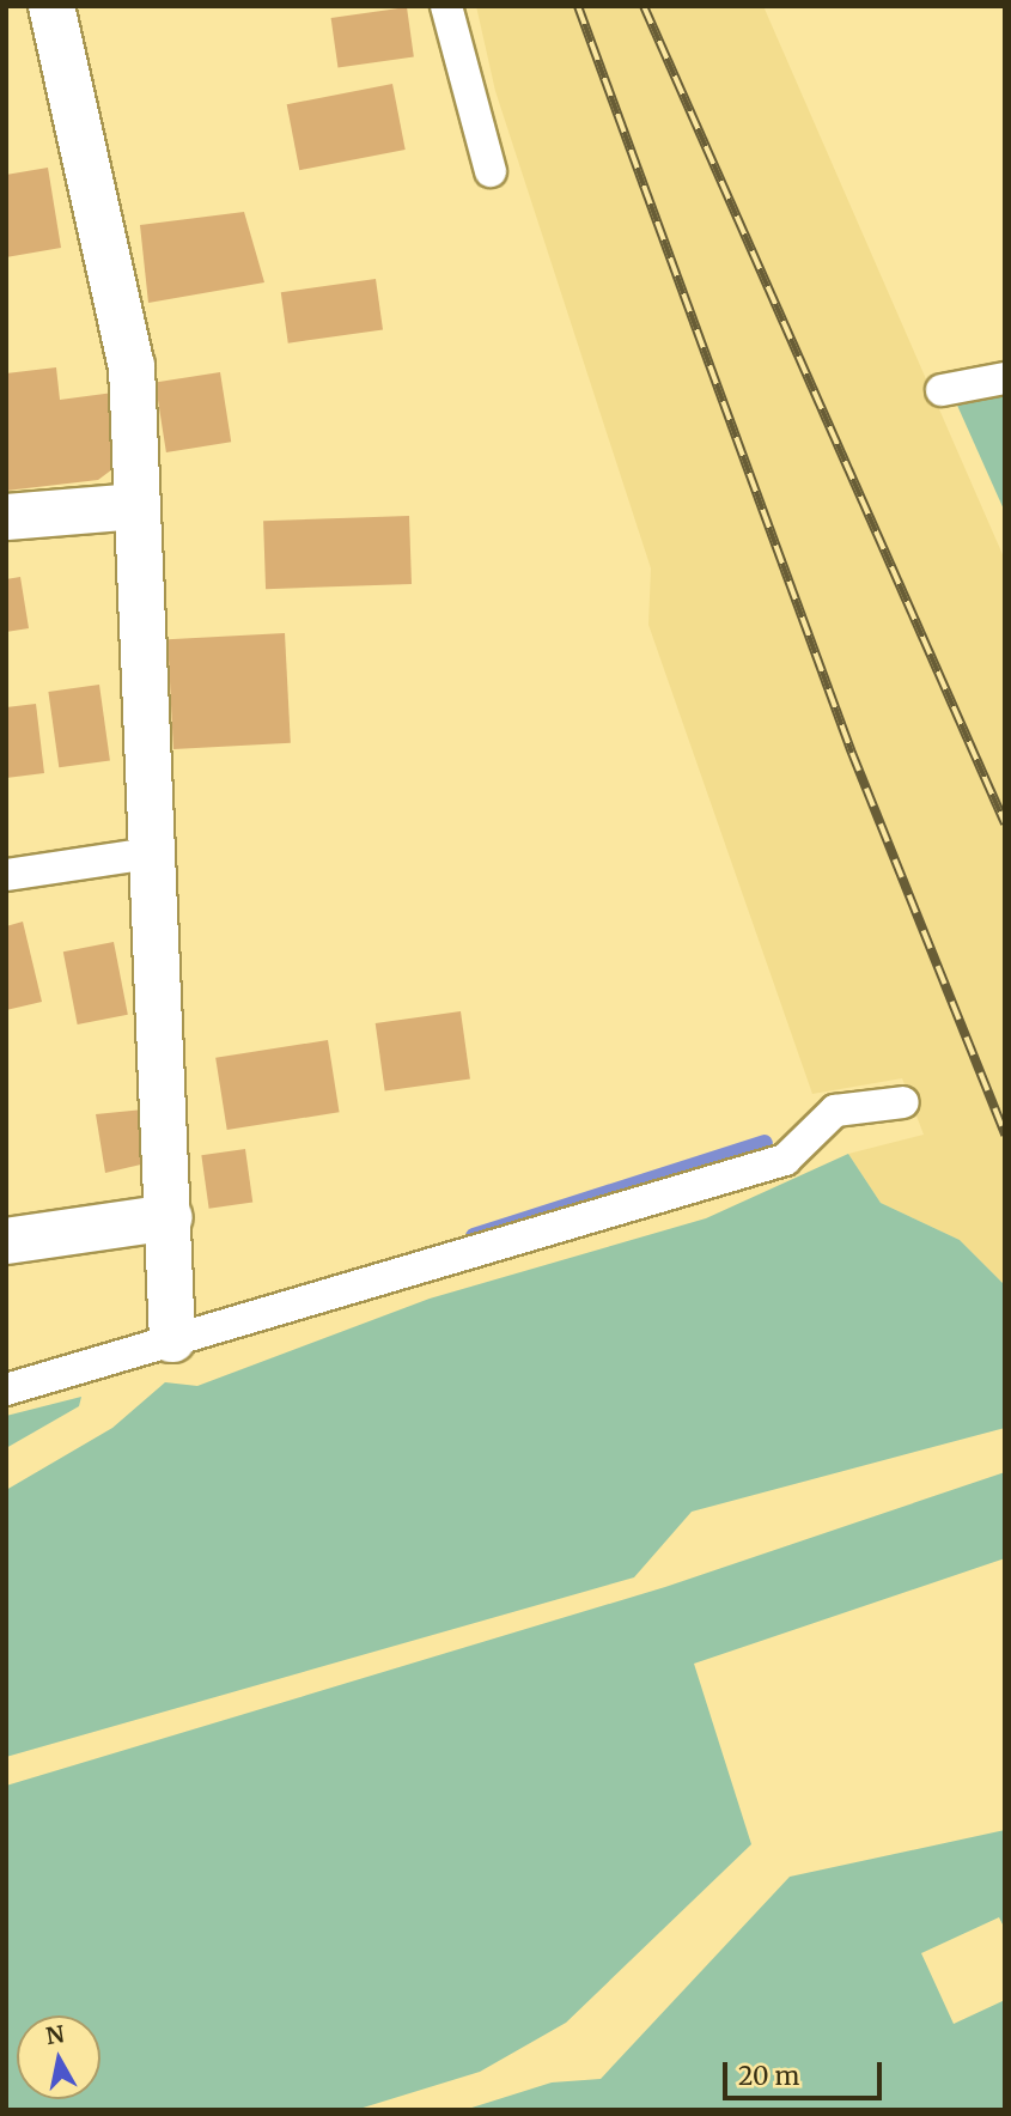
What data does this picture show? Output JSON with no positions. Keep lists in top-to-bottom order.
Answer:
{
  "scale_bar": "20 m",
  "north": "top"
}
